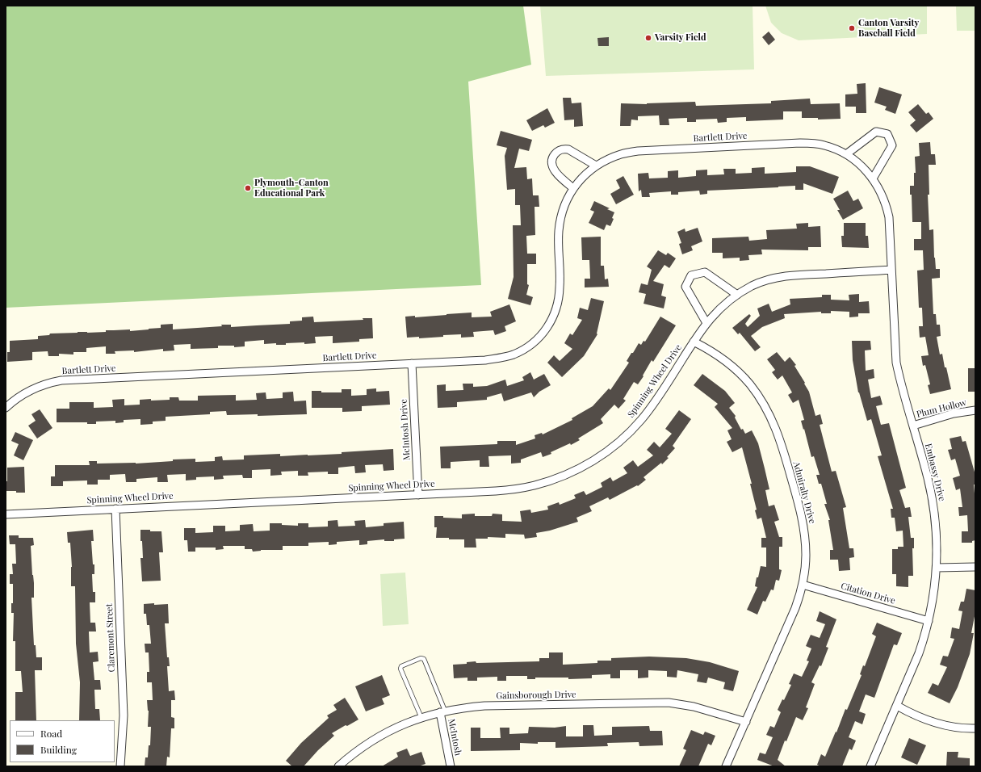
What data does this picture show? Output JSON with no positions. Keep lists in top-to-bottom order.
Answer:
{
  "streets": {
    "street": [
      "Bartlett Drive",
      "Spinning Wheel Drive",
      "Plum Hollow",
      "McIntosh Drive",
      "Embassy Drive",
      "Admiralty Drive",
      "Citation Drive",
      "Claremont Street",
      "Gainsborough Drive",
      "McIntosh"
    ]
  },
  "crossings": [
    ["Bartlett Drive", "McIntosh Drive"],
    ["Bartlett Drive", "Embassy Drive"],
    ["Spinning Wheel Drive", "McIntosh Drive"],
    ["Spinning Wheel Drive", "Embassy Drive"],
    ["Spinning Wheel Drive", "Admiralty Drive"],
    ["Spinning Wheel Drive", "Claremont Street"],
    ["Plum Hollow", "Embassy Drive"],
    ["Embassy Drive", "Citation Drive"],
    ["Admiralty Drive", "Citation Drive"],
    ["Admiralty Drive", "Gainsborough Drive"],
    ["Gainsborough Drive", "McIntosh"]
  ],
  "places": ["Canton Varsity Baseball Field", "Varsity Field", "Plymouth-Canton Educational Park"],
  "legend": ["Road", "Building"]
}
